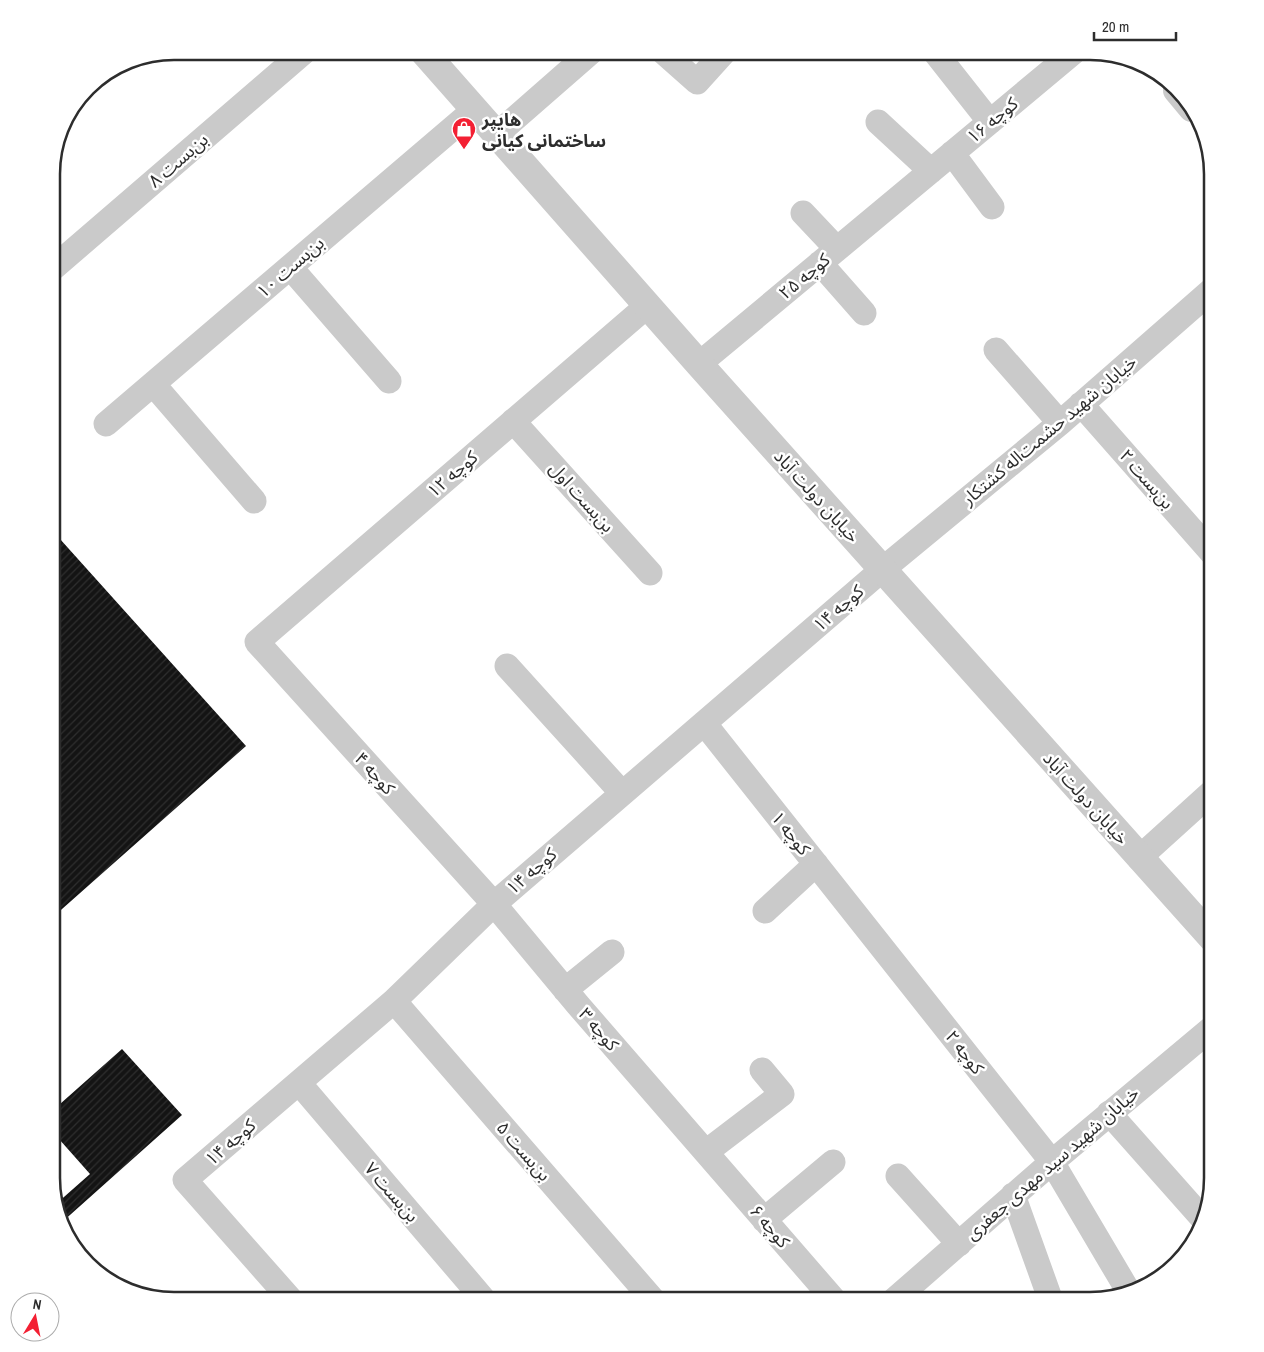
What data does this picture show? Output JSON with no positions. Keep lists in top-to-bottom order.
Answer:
{
  "streets": {
    "street": [
      "کوچه ۱۶",
      "بن‌بست ۸",
      "بن‌بست ۱۰",
      "کوچه ۲۵",
      "خیابان شهید حشمت‌اله کشتکار",
      "کوچه ۱۲",
      "بن‌بست ۲",
      "خیابان دولت آباد",
      "بن‌بست اول",
      "کوچه ۱۴",
      "کوچه ۴",
      "کوچه ۱",
      "کوچه ۳",
      "کوچه ۲",
      "بن‌بست ۵",
      "خیابان شهید سید مهدی جعفری",
      "بن‌بست ۷",
      "کوچه ۶"
    ]
  },
  "crossings": [
    ["کوچه ۱۶", "کوچه ۲۵"],
    ["بن‌بست ۱۰", "خیابان دولت آباد"],
    ["کوچه ۲۵", "خیابان دولت آباد"],
    ["خیابان شهید حشمت‌اله کشتکار", "بن‌بست ۲"],
    ["خیابان شهید حشمت‌اله کشتکار", "خیابان دولت آباد"],
    ["خیابان شهید حشمت‌اله کشتکار", "کوچه ۱۴"],
    ["کوچه ۱۲", "خیابان دولت آباد"],
    ["کوچه ۱۲", "بن‌بست اول"],
    ["کوچه ۱۲", "کوچه ۴"],
    ["خیابان دولت آباد", "کوچه ۱۴"],
    ["کوچه ۱۴", "کوچه ۴"],
    ["کوچه ۱۴", "کوچه ۱"],
    ["کوچه ۱۴", "کوچه ۳"],
    ["کوچه ۱۴", "بن‌بست ۵"],
    ["کوچه ۱۴", "بن‌بست ۷"],
    ["کوچه ۴", "کوچه ۳"],
    ["کوچه ۱", "کوچه ۲"],
    ["کوچه ۳", "کوچه ۶"],
    ["کوچه ۲", "خیابان شهید سید مهدی جعفری"]
  ],
  "places": {
    "shop": ["هایپر ساختمانی کیانی"]
  },
  "scale_bar": "20 m",
  "north": "top"
}
